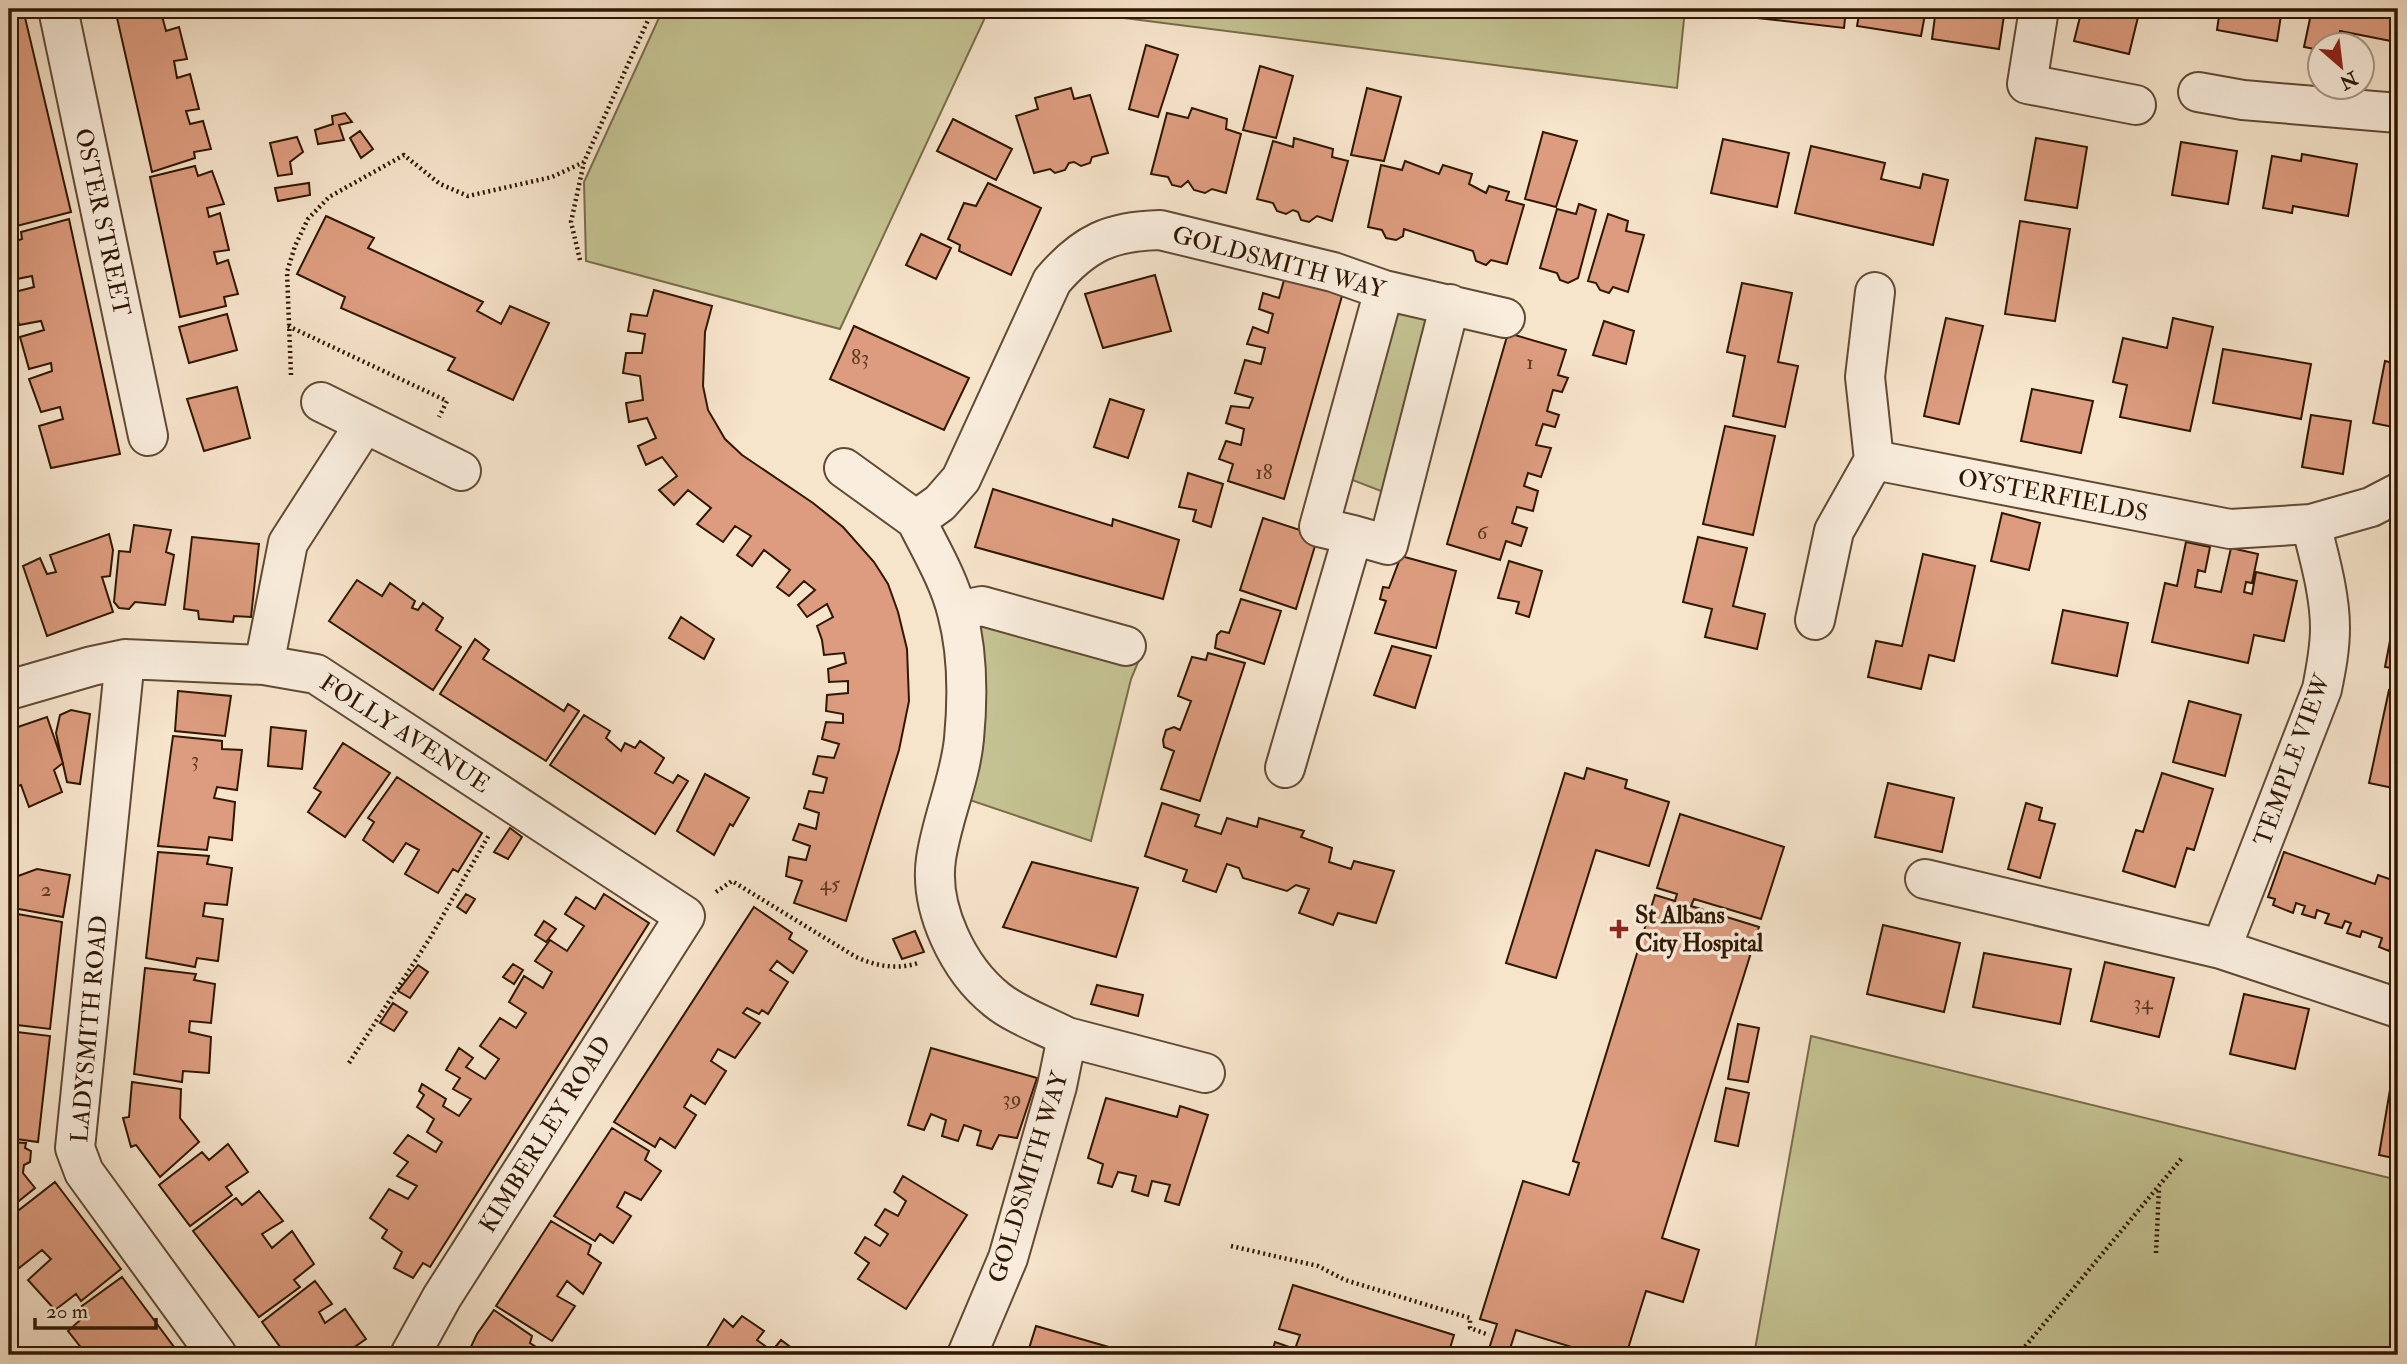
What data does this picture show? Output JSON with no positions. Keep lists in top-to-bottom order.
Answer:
{
  "streets": {
    "street": [
      "OSTER STREET",
      "GOLDSMITH WAY",
      "OYSTERFIELDS",
      "FOLLY AVENUE",
      "TEMPLE VIEW",
      "LADYSMITH ROAD",
      "KIMBERLEY ROAD"
    ]
  },
  "crossings": [
    ["OYSTERFIELDS", "TEMPLE VIEW"],
    ["FOLLY AVENUE", "LADYSMITH ROAD"],
    ["FOLLY AVENUE", "KIMBERLEY ROAD"]
  ],
  "places": {
    "health": ["St Albans City Hospital"]
  },
  "house_numbers": [
    "83",
    "1",
    "18",
    "6",
    "3",
    "45",
    "2",
    "34",
    "39"
  ],
  "scale_bar": "20 m",
  "north": "bottom right"
}
